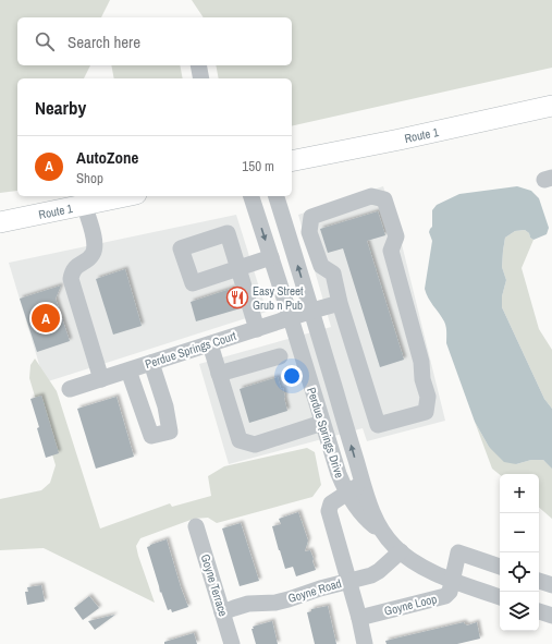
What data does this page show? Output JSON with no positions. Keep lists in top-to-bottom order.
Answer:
{
  "streets": {
    "main road": ["Route 1"],
    "street": [
      "Perdue Springs Court",
      "Perdue Springs Drive",
      "Goyne Terrace",
      "Goyne Road",
      "Goyne Loop"
    ]
  },
  "crossings": [
    ["Perdue Springs Court", "Perdue Springs Drive"],
    ["Perdue Springs Drive", "Goyne Road"],
    ["Perdue Springs Drive", "Goyne Loop"],
    ["Goyne Terrace", "Goyne Road"]
  ],
  "places": {
    "restaurant": ["Easy Street Grub n Pub"]
  },
  "page": {
    "search": "Search here",
    "heading": "Nearby",
    "list": [
      {
        "mark": "A",
        "name": "AutoZone",
        "note": "Shop",
        "value": "150 m"
      }
    ],
    "pins": "A",
    "map_buttons": ["+", "−"]
  }
}
